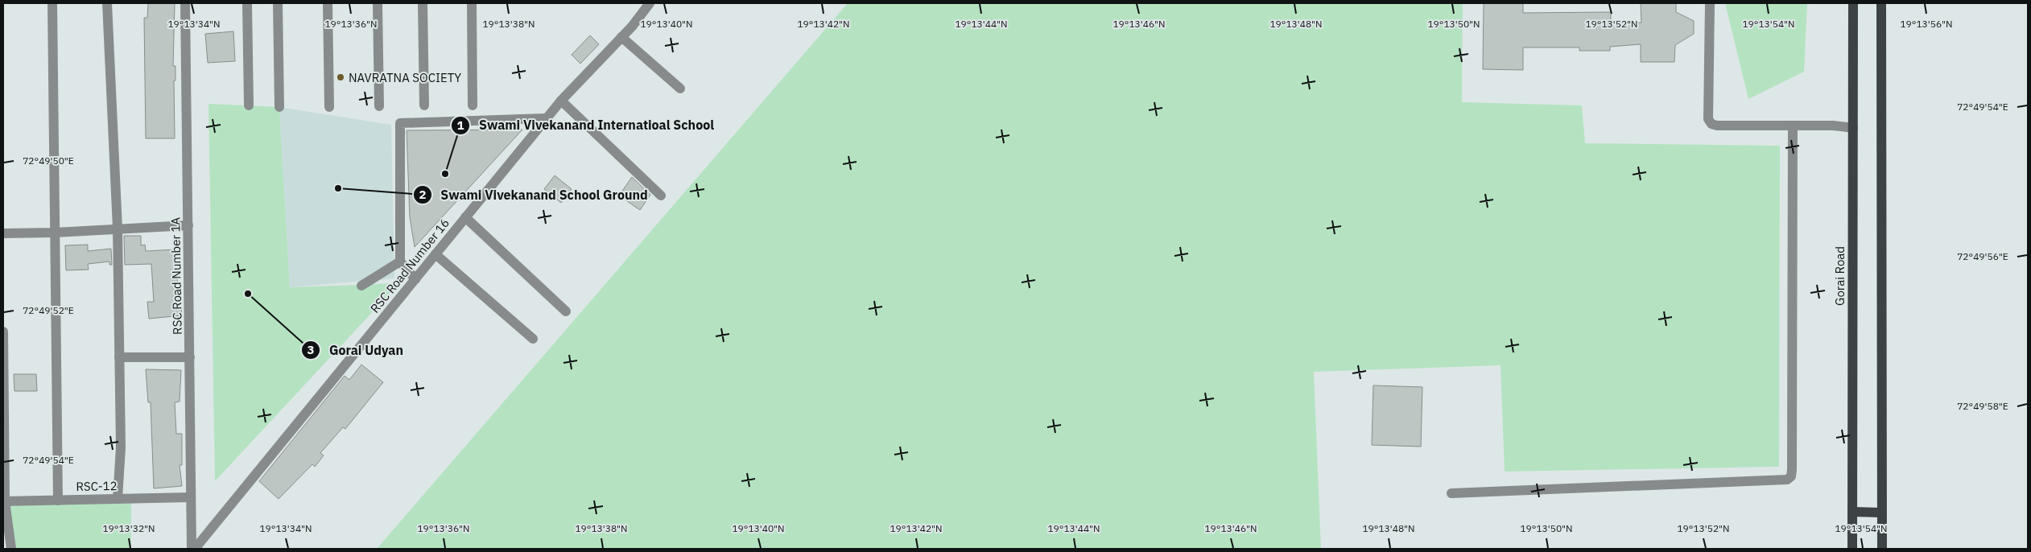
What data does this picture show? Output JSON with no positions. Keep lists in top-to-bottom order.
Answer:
{
  "streets": {
    "main road": ["Gorai Road"],
    "street": ["RSC Road Number 16", "RSC Road Number 1A", "RSC-12"]
  },
  "crossings": [
    ["RSC Road Number 1A", "RSC-12"]
  ],
  "places": [
    "NAVRATNA SOCIETY",
    "Swami Vivekanand Internatioal School",
    "Swami Vivekanand School Ground",
    "Gorai Udyan"
  ],
  "coordinates": [
    "19°13'34\"N",
    "19°13'36\"N",
    "19°13'38\"N",
    "19°13'40\"N",
    "19°13'42\"N",
    "19°13'44\"N",
    "19°13'46\"N",
    "19°13'50\"N",
    "19°13'52\"N",
    "19°13'54\"N",
    "19°13'56\"N",
    "19°13'48\"N",
    "72°49'54\"E",
    "72°49'50\"E",
    "72°49'56\"E",
    "72°49'52\"E",
    "72°49'58\"E",
    "19°13'32\"N"
  ]
}
